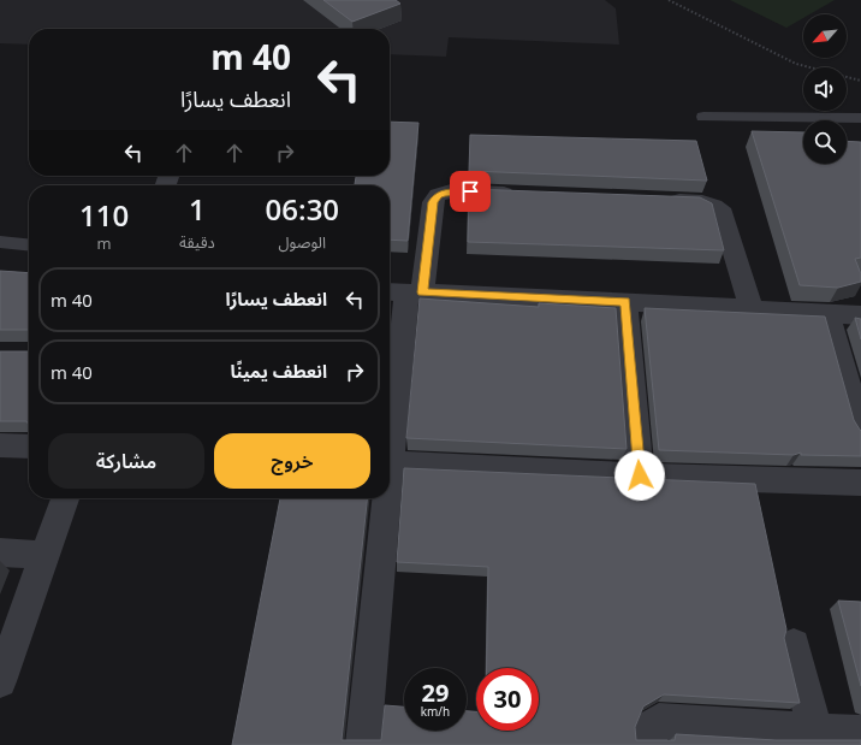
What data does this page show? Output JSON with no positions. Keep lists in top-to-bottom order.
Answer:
{
  "north": "bottom left",
  "page": {
    "turn": ["40 m", "انعطف يسارًا"],
    "eta": [
      "06:30",
      "الوصول",
      "1",
      "دقيقة",
      "110",
      "m"
    ],
    "list": [
      {
        "name": "انعطف يسارًا",
        "value": "40 m"
      },
      {
        "name": "انعطف يمينًا",
        "value": "40 m"
      }
    ],
    "buttons": ["خروج", "مشاركة"],
    "speed": "29 km/h",
    "limit": "30"
  }
}
